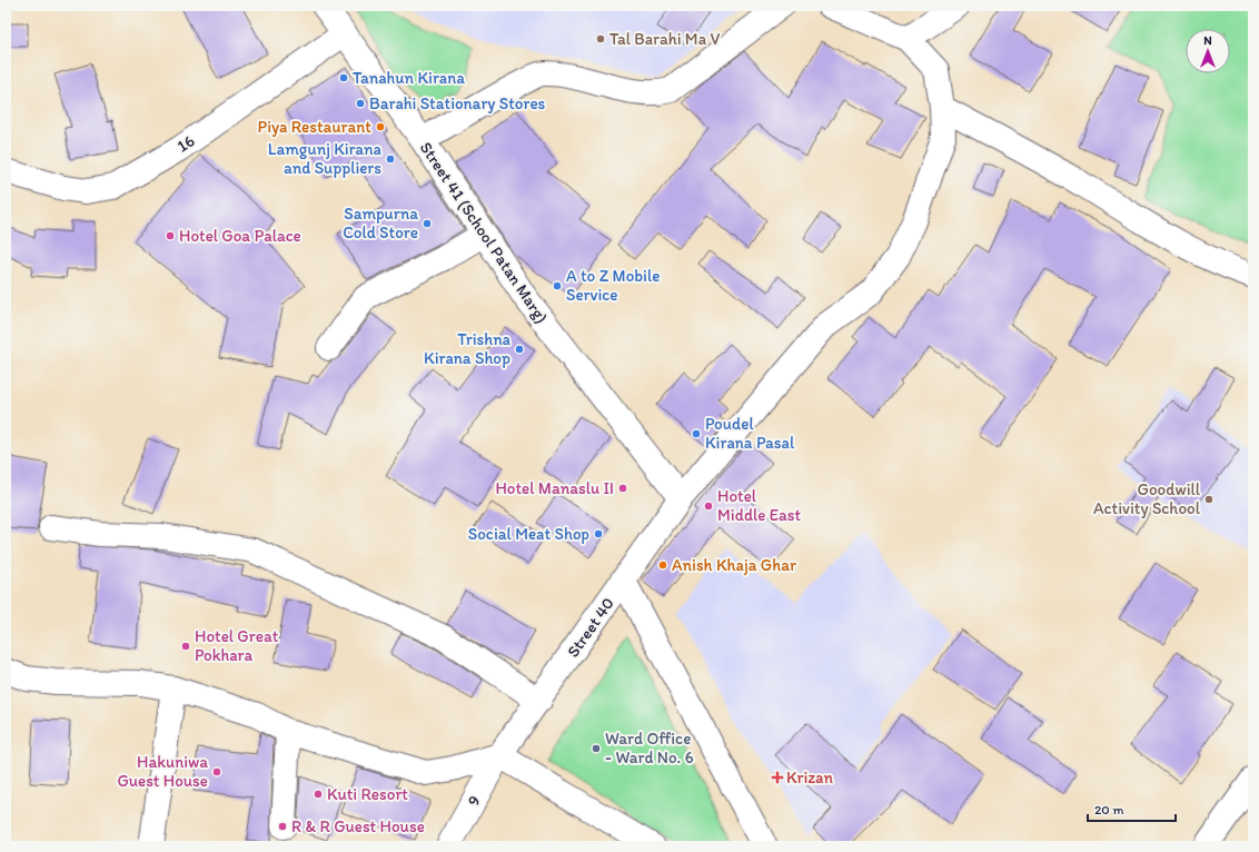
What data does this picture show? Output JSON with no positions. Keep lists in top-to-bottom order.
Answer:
{
  "streets": {
    "street": [
      "16",
      "Street 41 (School Patan Marg)",
      "Street 40",
      "9"
    ]
  },
  "crossings": [
    ["16", "Street 41 (School Patan Marg)"],
    ["Street 41 (School Patan Marg)", "Street 40"],
    ["Street 40", "9"]
  ],
  "places": {
    "other": [
      "Tal Barahi Ma V",
      "Tanahun Kirana",
      "Barahi Stationary Stores",
      "Piya Restaurant",
      "Lamgunj Kirana and Suppliers",
      "Sampurna Cold Store",
      "Hotel Goa Palace",
      "A to Z Mobile Service",
      "Trishna Kirana Shop",
      "Poudel Kirana Pasal",
      "Hotel Manaslu II",
      "Goodwill Activity School",
      "Hotel Middle East",
      "Social Meat Shop",
      "Anish Khaja Ghar",
      "Hotel Great Pokhara",
      "Ward Office - Ward No. 6",
      "Hakuniwa Guest House",
      "Kuti Resort",
      "R & R Guest House"
    ],
    "health": ["Krizan"]
  },
  "scale_bar": "20 m",
  "north": "top"
}
